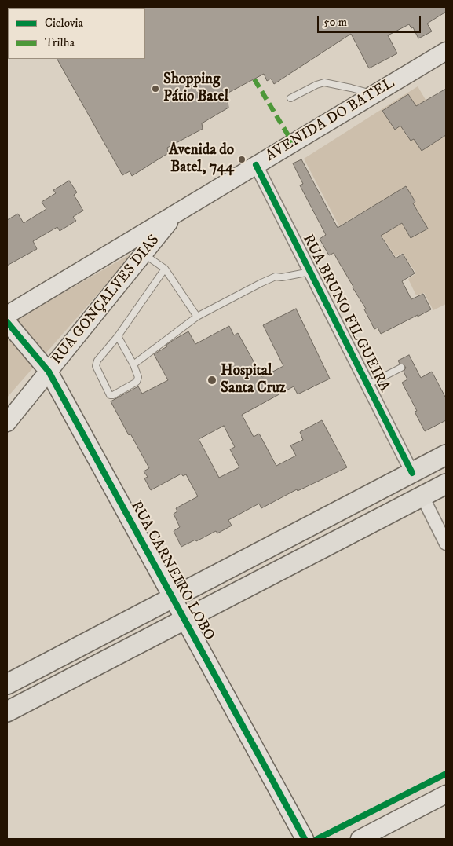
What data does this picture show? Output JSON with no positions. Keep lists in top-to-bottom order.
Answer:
{
  "streets": {
    "main road": ["AVENIDA DO BATEL", "RUA GONÇALVES DIAS", "RUA CARNEIRO LOBO"],
    "street": ["RUA BRUNO FILGUEIRA"]
  },
  "crossings": [
    ["AVENIDA DO BATEL", "RUA GONÇALVES DIAS"],
    ["AVENIDA DO BATEL", "RUA BRUNO FILGUEIRA"],
    ["RUA GONÇALVES DIAS", "RUA CARNEIRO LOBO"]
  ],
  "places": ["Shopping Pátio Batel", "Avenida do Batel, 744", "Hospital Santa Cruz"],
  "legend": ["Ciclovia", "Trilha"],
  "scale_bar": "50 m"
}
